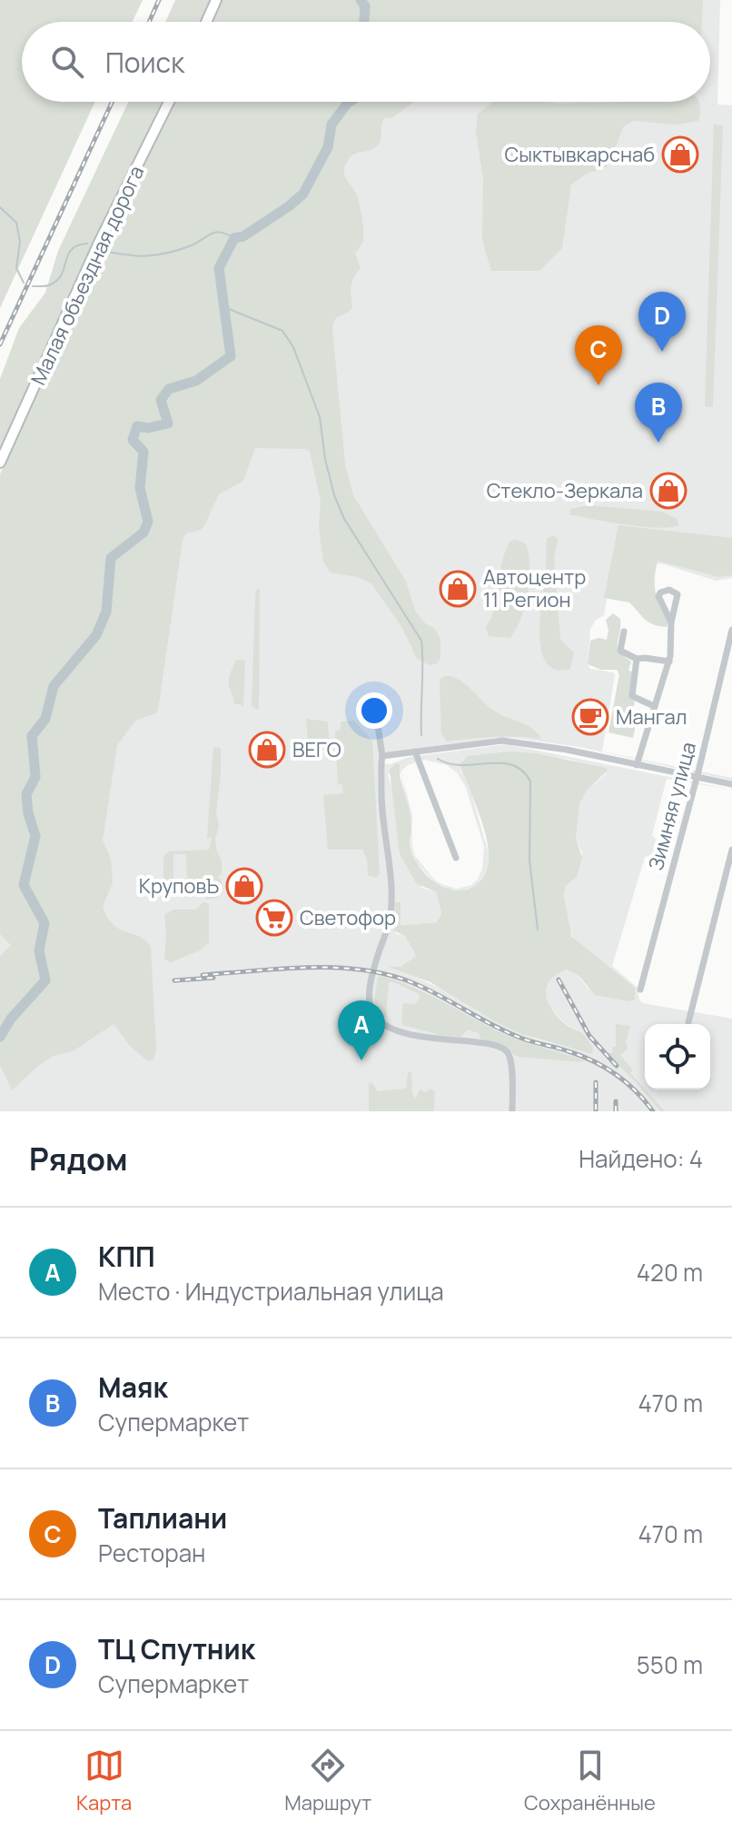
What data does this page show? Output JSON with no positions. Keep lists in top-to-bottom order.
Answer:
{
  "streets": {
    "street": ["Малая объездная дорога", "Зимняя улица"]
  },
  "places": {
    "shop": [
      "Сыктывкарснаб",
      "Стекло-Зеркала",
      "Автоцентр 11 Регион",
      "ВЕГО",
      "КруповЪ"
    ],
    "cafe": ["Мангал"],
    "supermarket": ["Светофор"]
  },
  "page": {
    "search": "Поиск",
    "pins": [
      "D",
      "C",
      "B",
      "A"
    ],
    "heading": ["Рядом", "Найдено: 4"],
    "list": [
      {
        "mark": "A",
        "name": "КПП",
        "note": "Место · Индустриальная улица",
        "value": "420 m"
      },
      {
        "mark": "B",
        "name": "Маяк",
        "note": "Супермаркет",
        "value": "470 m"
      },
      {
        "mark": "C",
        "name": "Таплиани",
        "note": "Ресторан",
        "value": "470 m"
      },
      {
        "mark": "D",
        "name": "ТЦ Спутник",
        "note": "Супермаркет",
        "value": "550 m"
      }
    ],
    "nav": ["Карта", "Маршрут", "Сохранённые"]
  }
}
